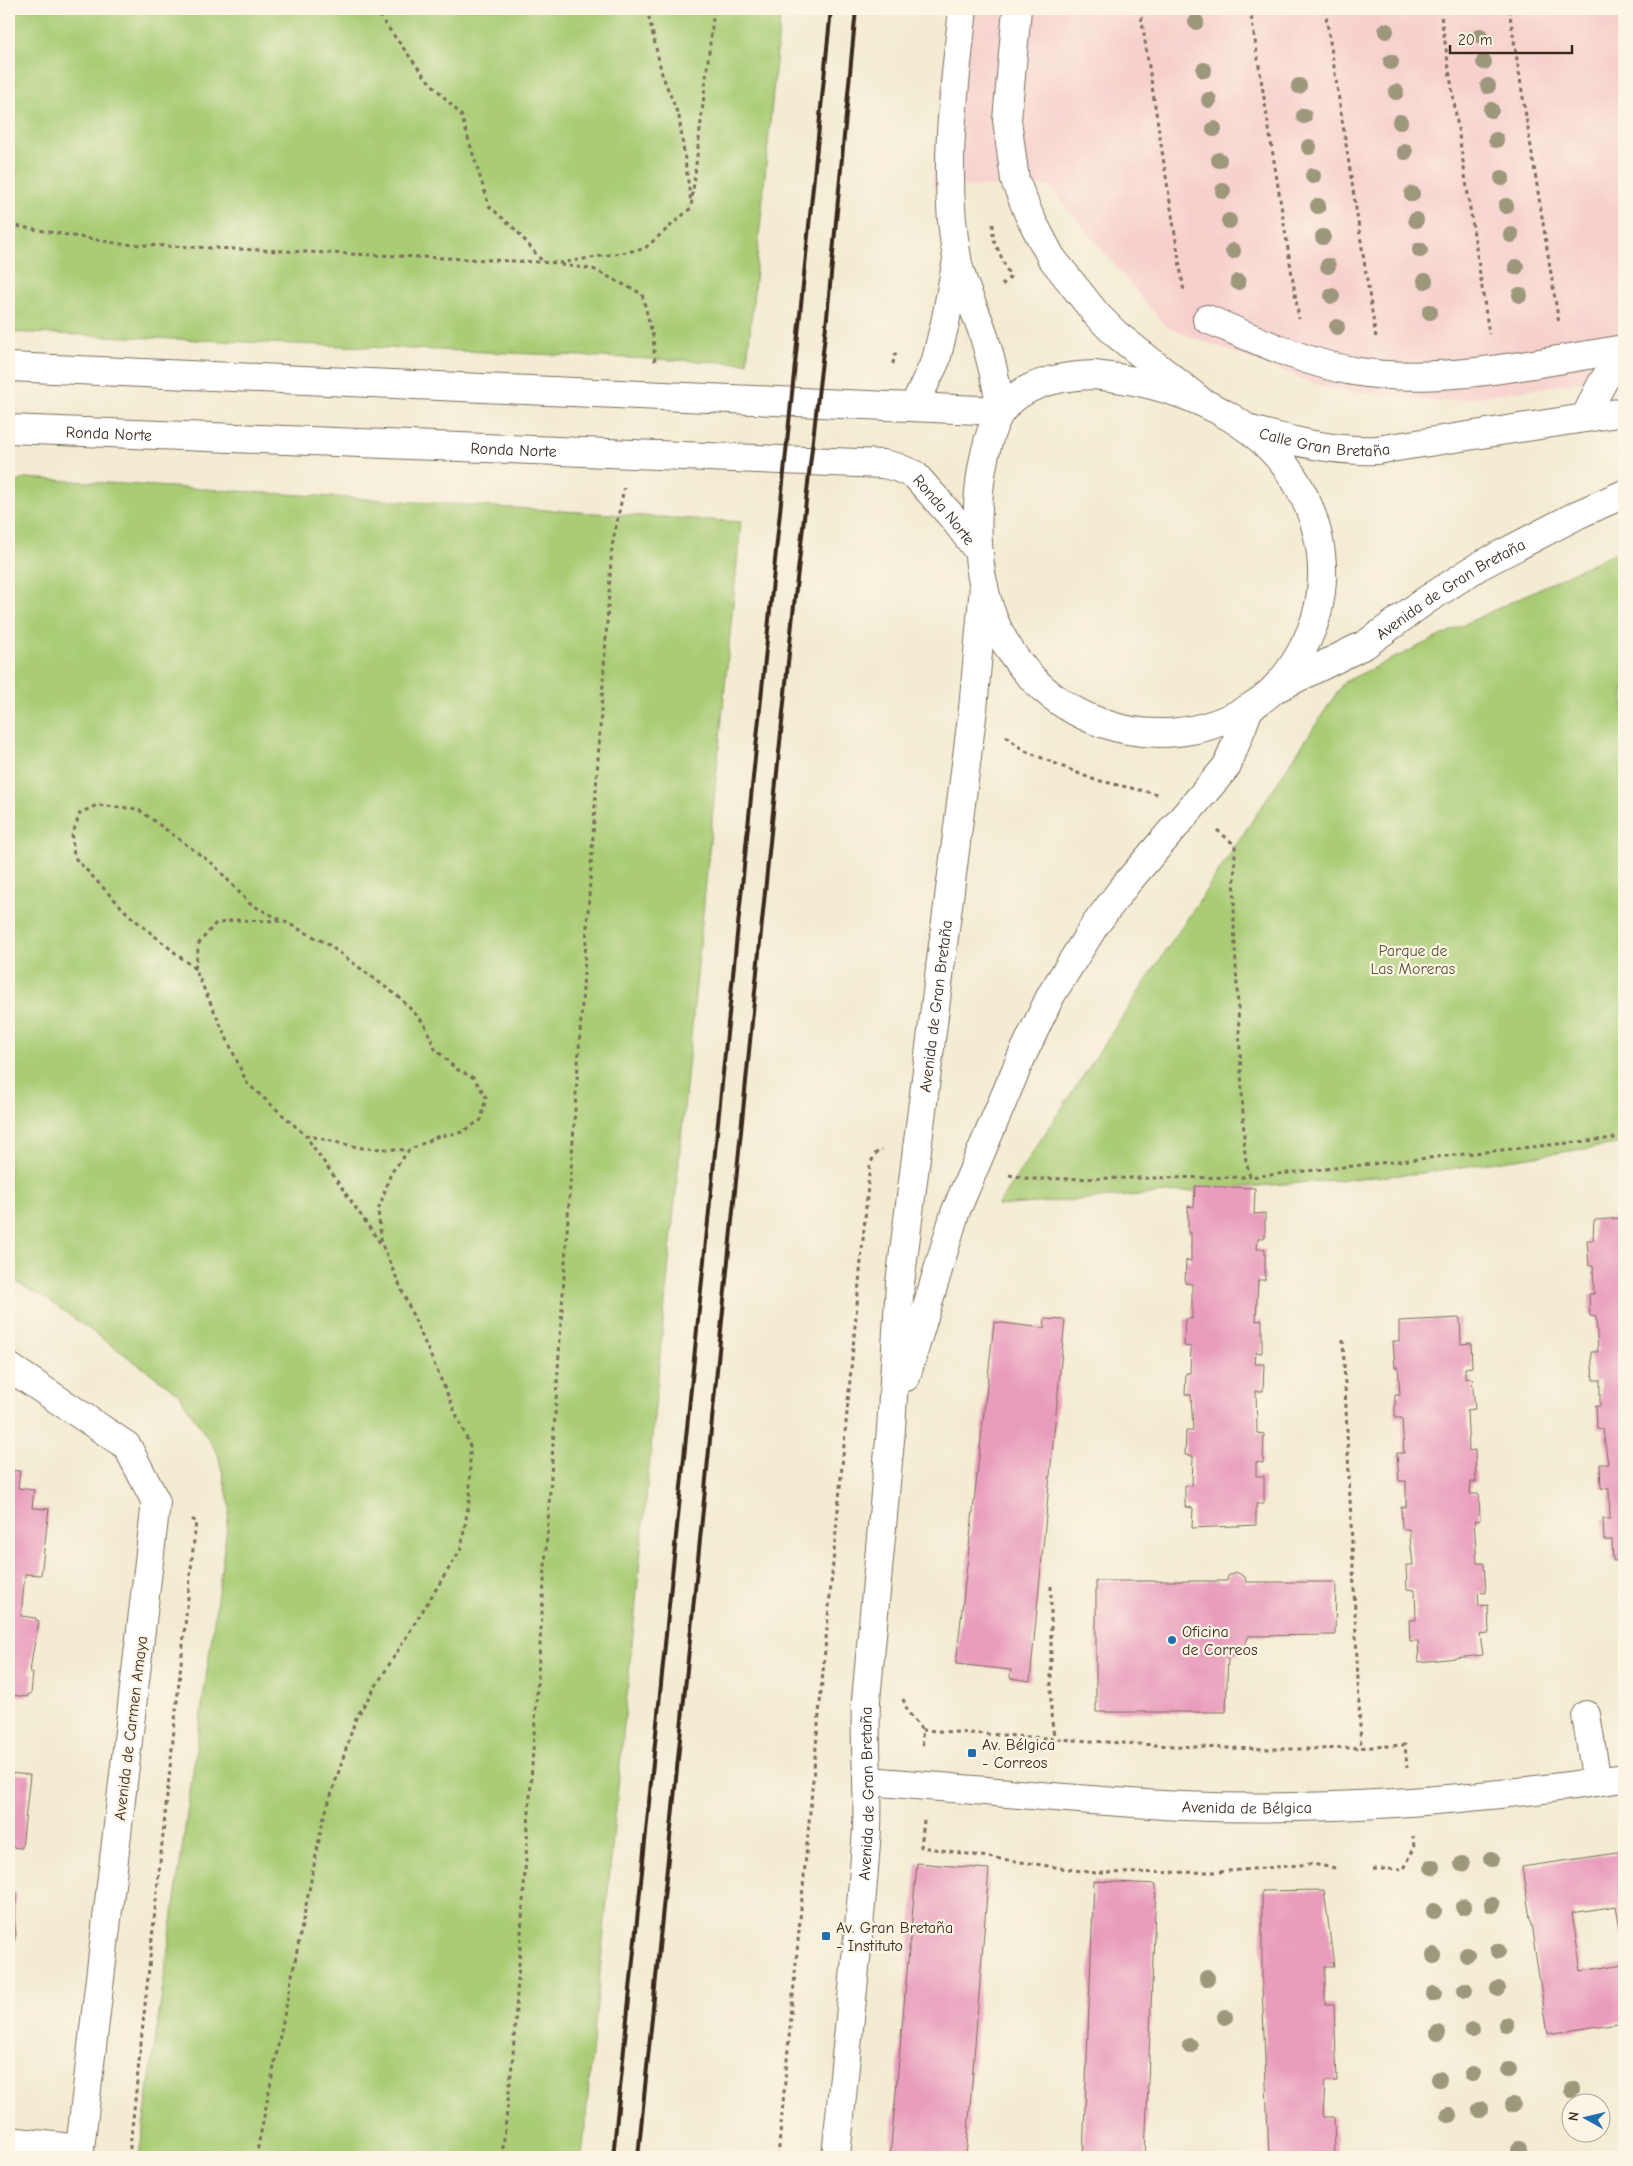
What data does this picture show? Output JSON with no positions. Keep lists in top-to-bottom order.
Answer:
{
  "streets": {
    "street": [
      "Ronda Norte",
      "Calle Gran Bretaña",
      "Avenida de Gran Bretaña",
      "Avenida de Carmen Amaya",
      "Avenida de Bélgica"
    ]
  },
  "crossings": [
    ["Avenida de Gran Bretaña", "Avenida de Bélgica"]
  ],
  "parks": ["Parque de Las Moreras"],
  "places": {
    "other": ["Oficina de Correos"],
    "transit": ["Av. Bélgica - Correos", "Av. Gran Bretaña - Instituto"]
  },
  "scale_bar": "20 m",
  "north": "left"
}
